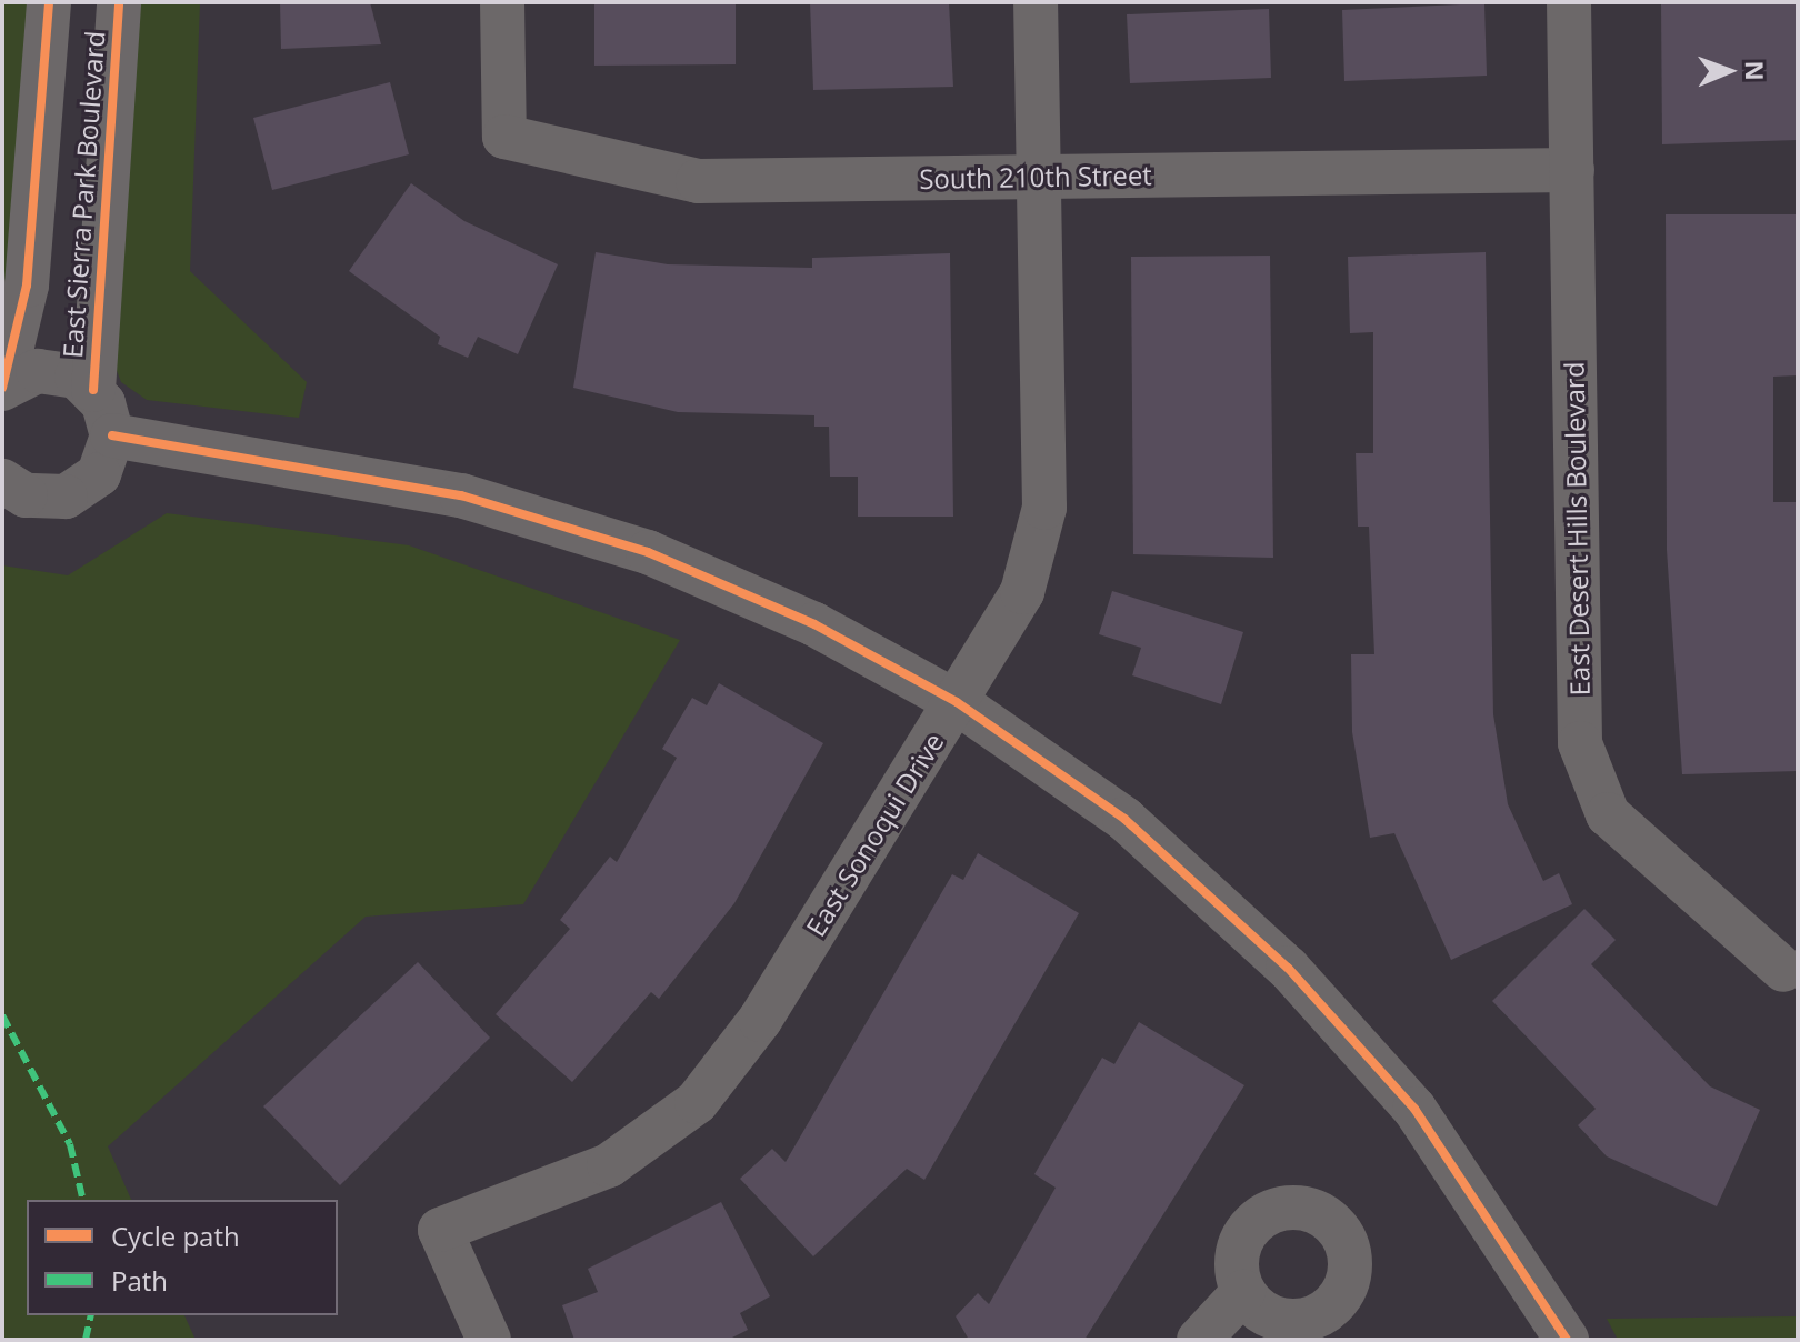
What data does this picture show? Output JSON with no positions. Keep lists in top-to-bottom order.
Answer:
{
  "streets": {
    "street": [
      "South 210th Street",
      "East Sierra Park Boulevard",
      "East Desert Hills Boulevard",
      "East Sonoqui Drive"
    ]
  },
  "crossings": [
    ["South 210th Street", "East Desert Hills Boulevard"],
    ["South 210th Street", "East Sonoqui Drive"]
  ],
  "legend": ["Cycle path", "Path"],
  "north": "right"
}
